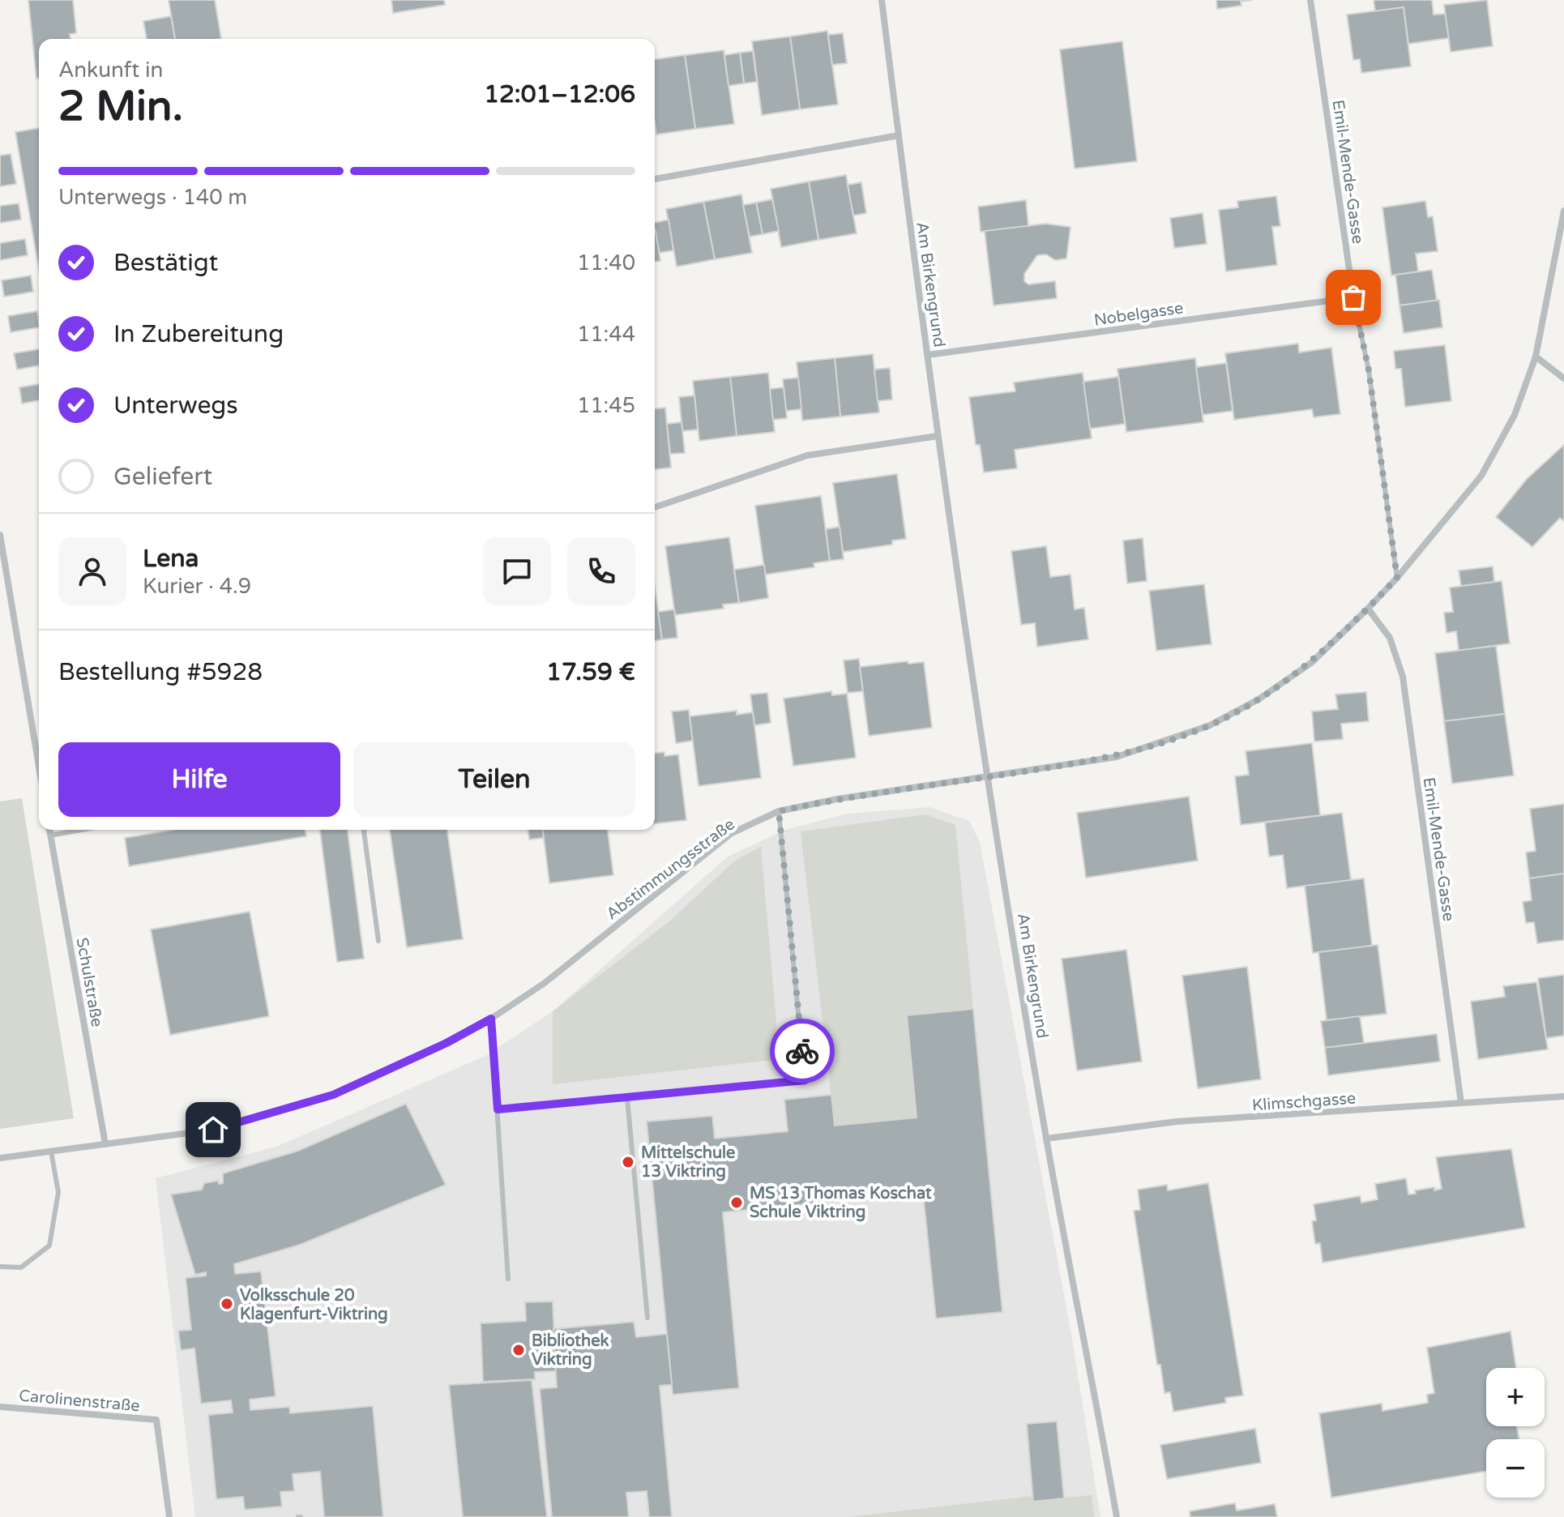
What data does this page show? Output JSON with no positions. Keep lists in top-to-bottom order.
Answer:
{
  "streets": {
    "street": [
      "Emil-Mende-Gasse",
      "Am Birkengrund",
      "Nobelgasse",
      "Abstimmungsstraße",
      "Schulstraße",
      "Klimschgasse",
      "Carolinenstraße"
    ]
  },
  "crossings": [
    ["Emil-Mende-Gasse", "Nobelgasse"],
    ["Emil-Mende-Gasse", "Abstimmungsstraße"],
    ["Emil-Mende-Gasse", "Klimschgasse"],
    ["Am Birkengrund", "Nobelgasse"],
    ["Am Birkengrund", "Abstimmungsstraße"],
    ["Am Birkengrund", "Klimschgasse"],
    ["Abstimmungsstraße", "Schulstraße"]
  ],
  "places": [
    "Mittelschule 13 Viktring",
    "MS 13 Thomas Koschat Schule Viktring",
    "Volksschule 20 Klagenfurt-Viktring",
    "Bibliothek Viktring"
  ],
  "page": {
    "heading": ["2 Min.", "Ankunft in", "12:01–12:06"],
    "panel": [
      "Lena",
      "Kurier · 4.9",
      "Bestellung #5928",
      "17.59 €"
    ],
    "bar": "Unterwegs · 140 m",
    "list": [
      ["Bestätigt", "11:40"],
      ["In Zubereitung", "11:44"],
      ["Unterwegs", "11:45"],
      "Geliefert"
    ],
    "buttons": ["Hilfe", "Teilen"],
    "map_buttons": ["+", "−"]
  }
}
